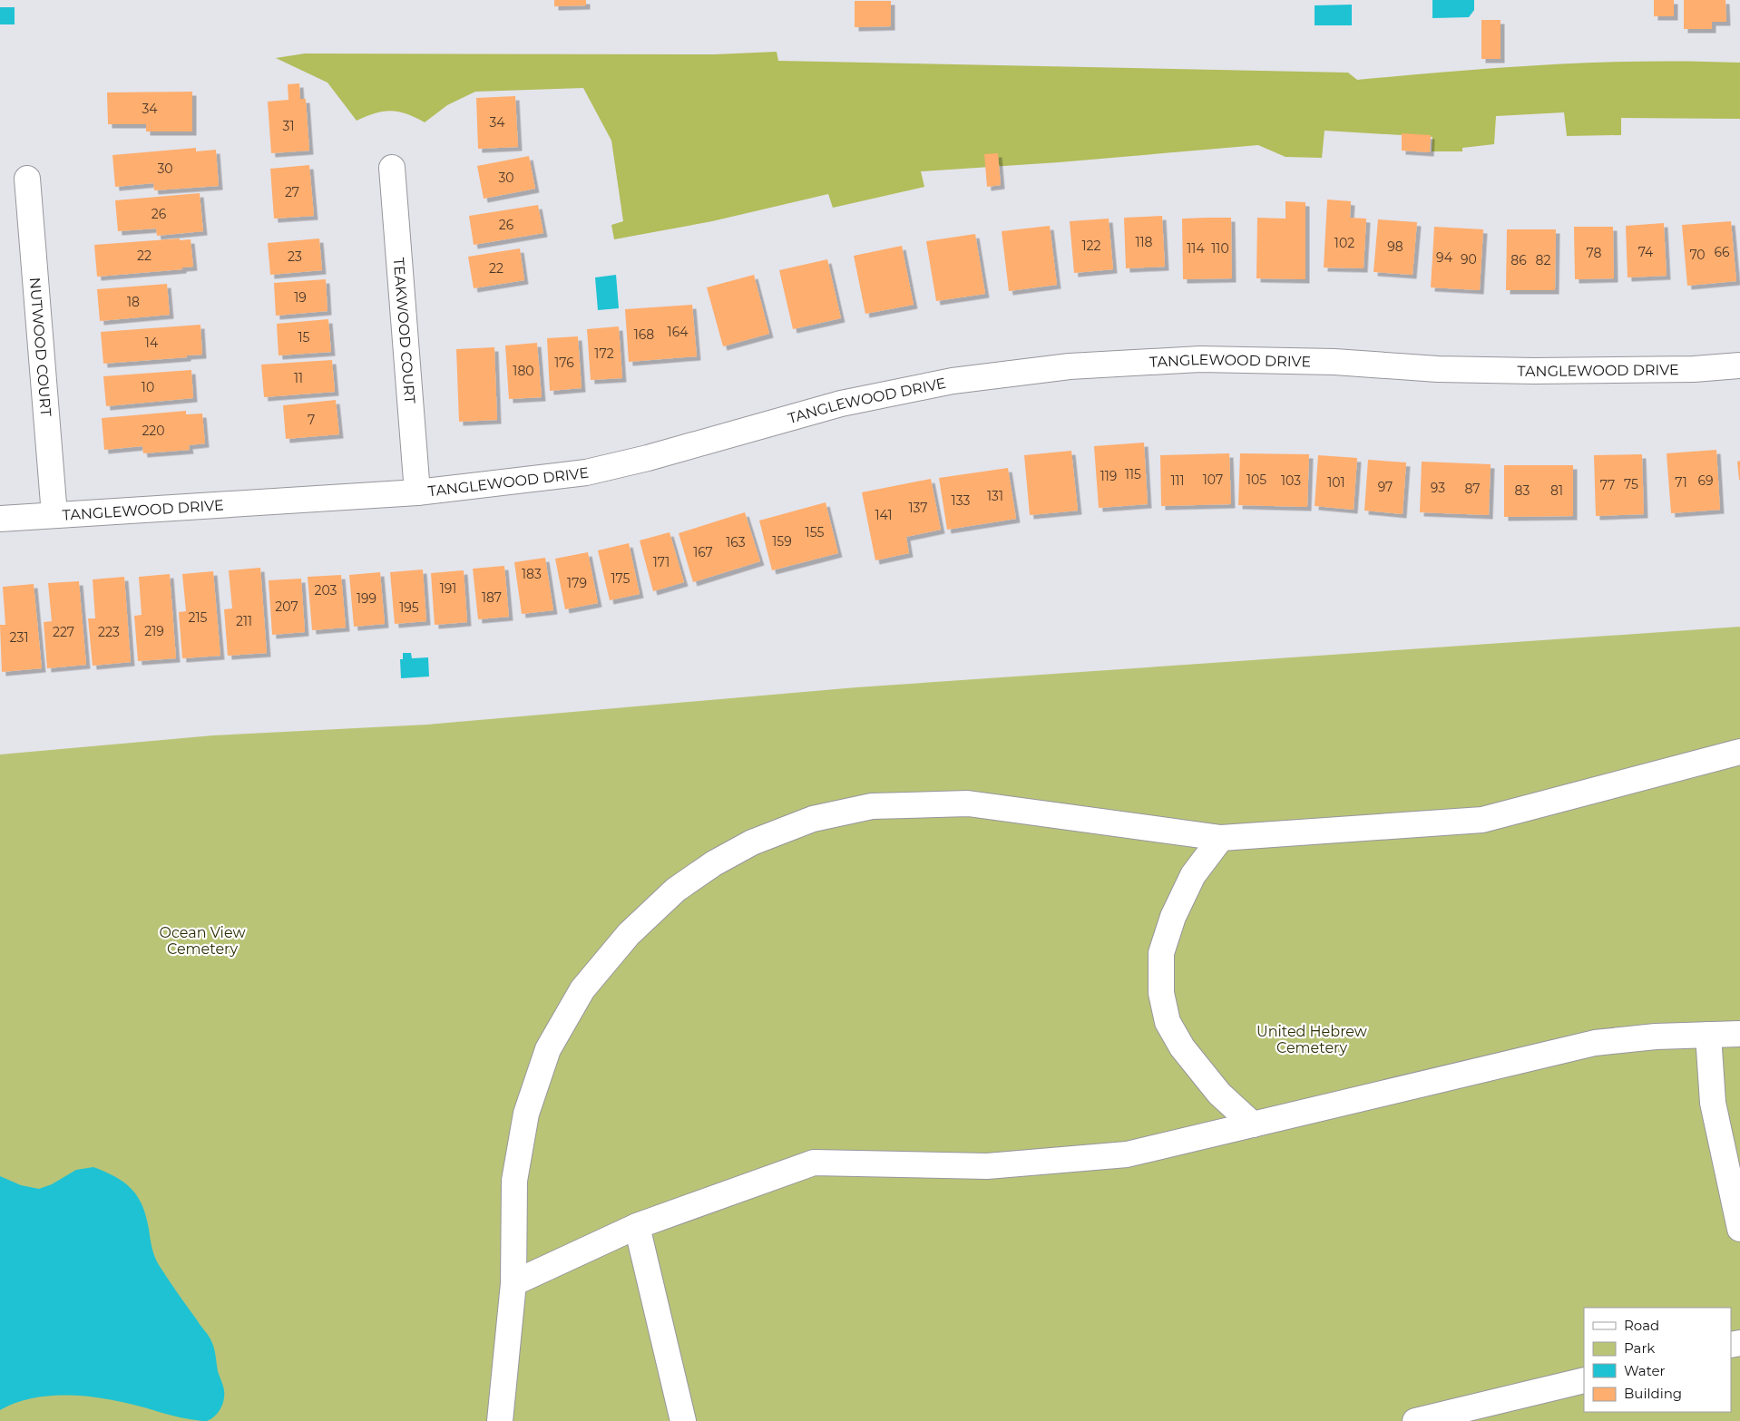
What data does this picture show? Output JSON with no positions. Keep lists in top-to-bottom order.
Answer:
{
  "streets": {
    "street": ["TEAKWOOD COURT", "NUTWOOD COURT", "TANGLEWOOD DRIVE"]
  },
  "crossings": [
    ["TEAKWOOD COURT", "TANGLEWOOD DRIVE"],
    ["NUTWOOD COURT", "TANGLEWOOD DRIVE"]
  ],
  "parks": ["Ocean View Cemetery", "United Hebrew Cemetery"],
  "house_numbers": [
    "34",
    "34",
    "31",
    "30",
    "30",
    "27",
    "26",
    "26",
    "118",
    "102",
    "122",
    "98",
    "114",
    "110",
    "74",
    "66",
    "78",
    "70",
    "22",
    "23",
    "94",
    "90",
    "86",
    "82",
    "22",
    "19",
    "18",
    "164",
    "168",
    "15",
    "14",
    "172",
    "176",
    "180",
    "11",
    "10",
    "7",
    "220",
    "115",
    "119",
    "107",
    "105",
    "111",
    "103",
    "69",
    "101",
    "71",
    "75",
    "77",
    "97",
    "93",
    "87",
    "83",
    "81",
    "131",
    "133",
    "137",
    "141",
    "155",
    "159",
    "163",
    "167",
    "171",
    "183",
    "175",
    "179",
    "191",
    "203",
    "187",
    "199",
    "207",
    "195",
    "215",
    "211",
    "219",
    "227",
    "223",
    "231"
  ],
  "legend": [
    "Road",
    "Park",
    "Water",
    "Building"
  ]
}
